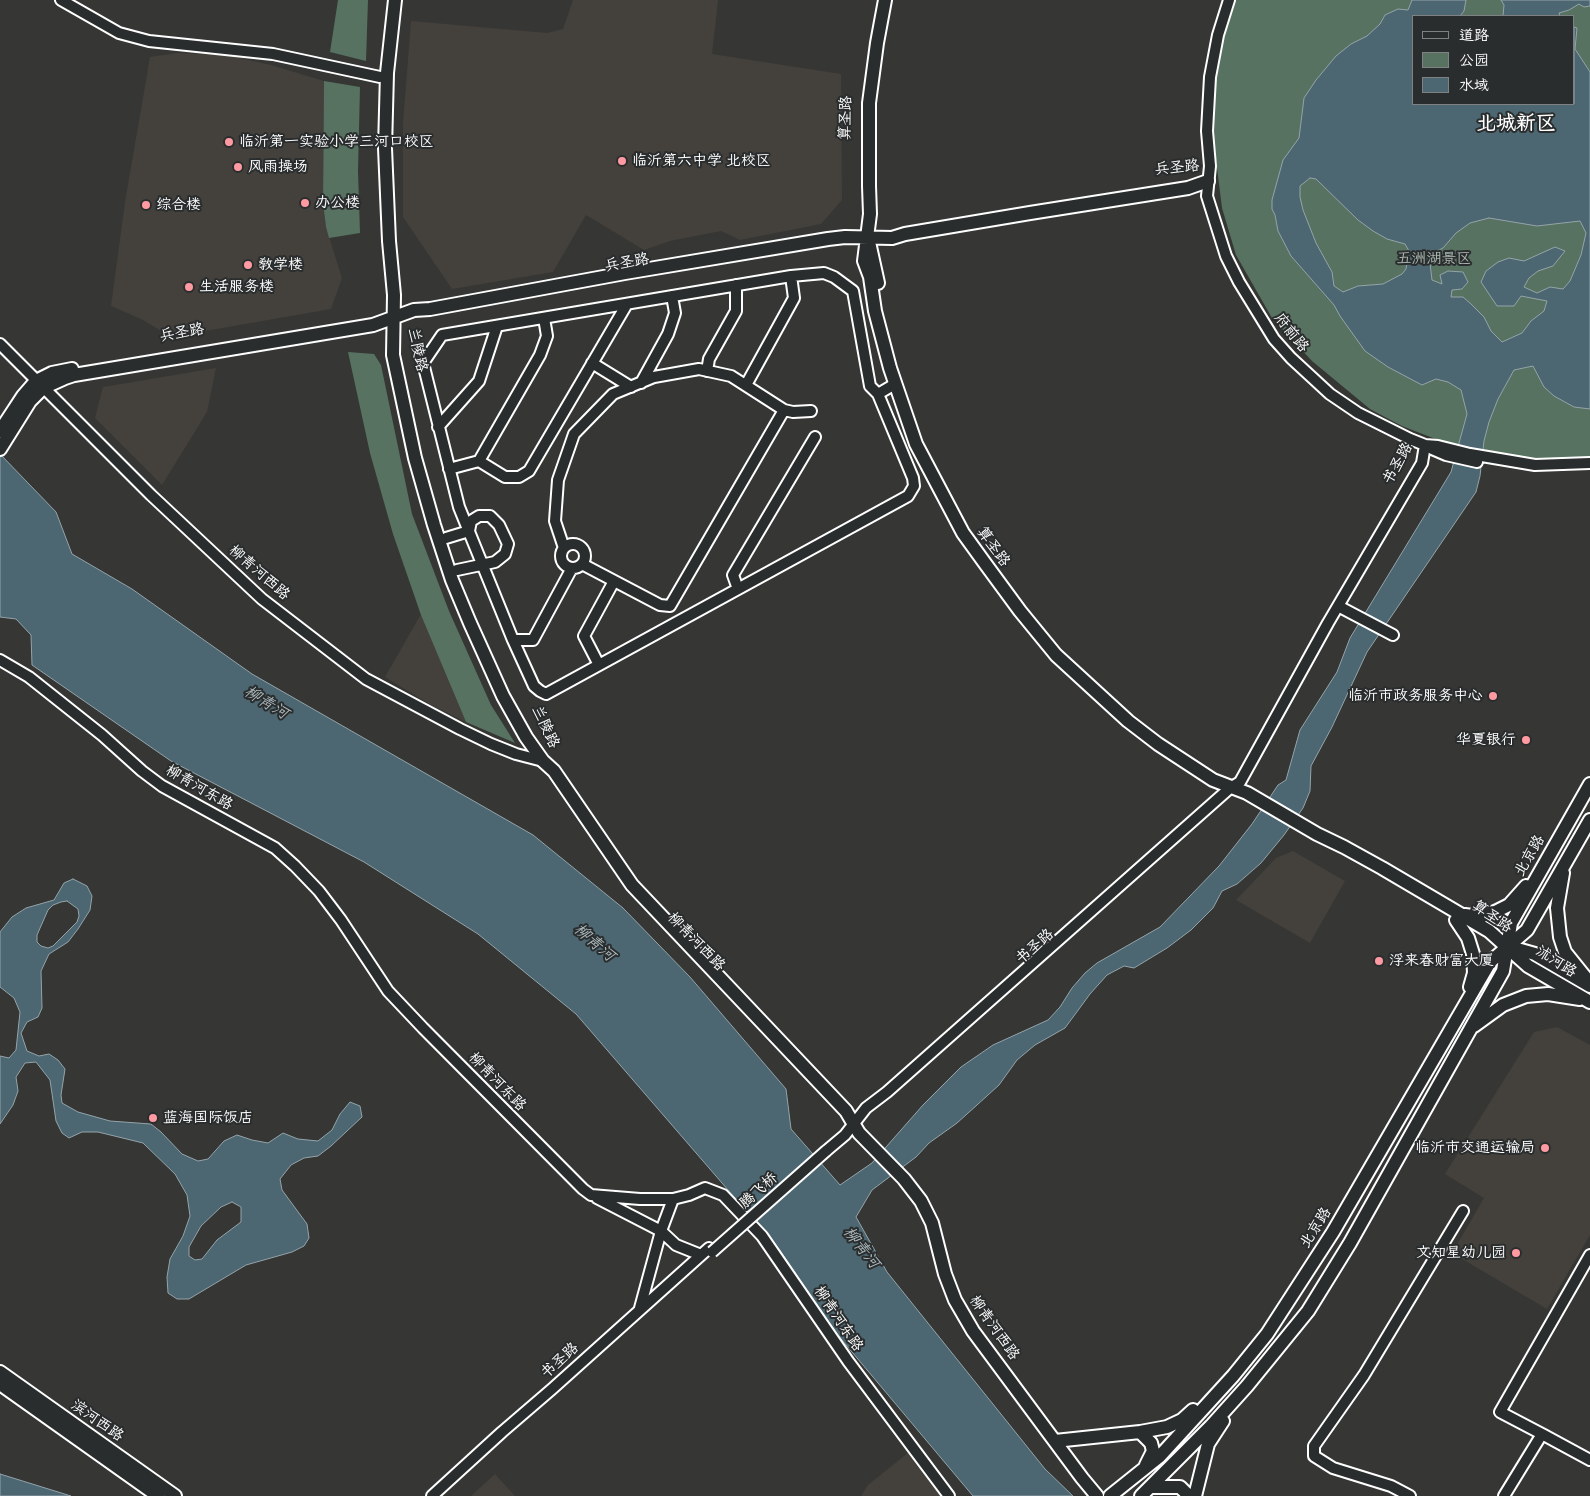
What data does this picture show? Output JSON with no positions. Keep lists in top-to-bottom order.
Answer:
{
  "streets": {
    "main road": [
      "算圣路",
      "兵圣路",
      "兰陵路",
      "柳青河西路",
      "北京路",
      "沭河路",
      "滨河西路"
    ],
    "street": [
      "府前路",
      "书圣路",
      "柳青河东路",
      "腾飞桥"
    ]
  },
  "crossings": [
    ["算圣路", "兵圣路"],
    ["算圣路", "书圣路"],
    ["算圣路", "北京路"],
    ["算圣路", "沭河路"],
    ["兵圣路", "府前路"],
    ["兵圣路", "兰陵路"],
    ["兵圣路", "柳青河西路"],
    ["府前路", "书圣路"],
    ["兰陵路", "柳青河西路"],
    ["书圣路", "柳青河西路"],
    ["书圣路", "腾飞桥"],
    ["北京路", "沭河路"]
  ],
  "districts": ["北城新区"],
  "water": ["柳青河"],
  "parks": ["五洲湖景区"],
  "places": [
    "临沂第一实验小学三河口校区",
    "临沂第六中学 北校区",
    "风雨操场",
    "办公楼",
    "综合楼",
    "教学楼",
    "生活服务楼",
    "临沂市政务服务中心",
    "华夏银行",
    "浮来春财富大厦",
    "蓝海国际饭店",
    "临沂市交通运输局",
    "文知星幼儿园"
  ],
  "legend": ["道路", "公园", "水域"]
}
